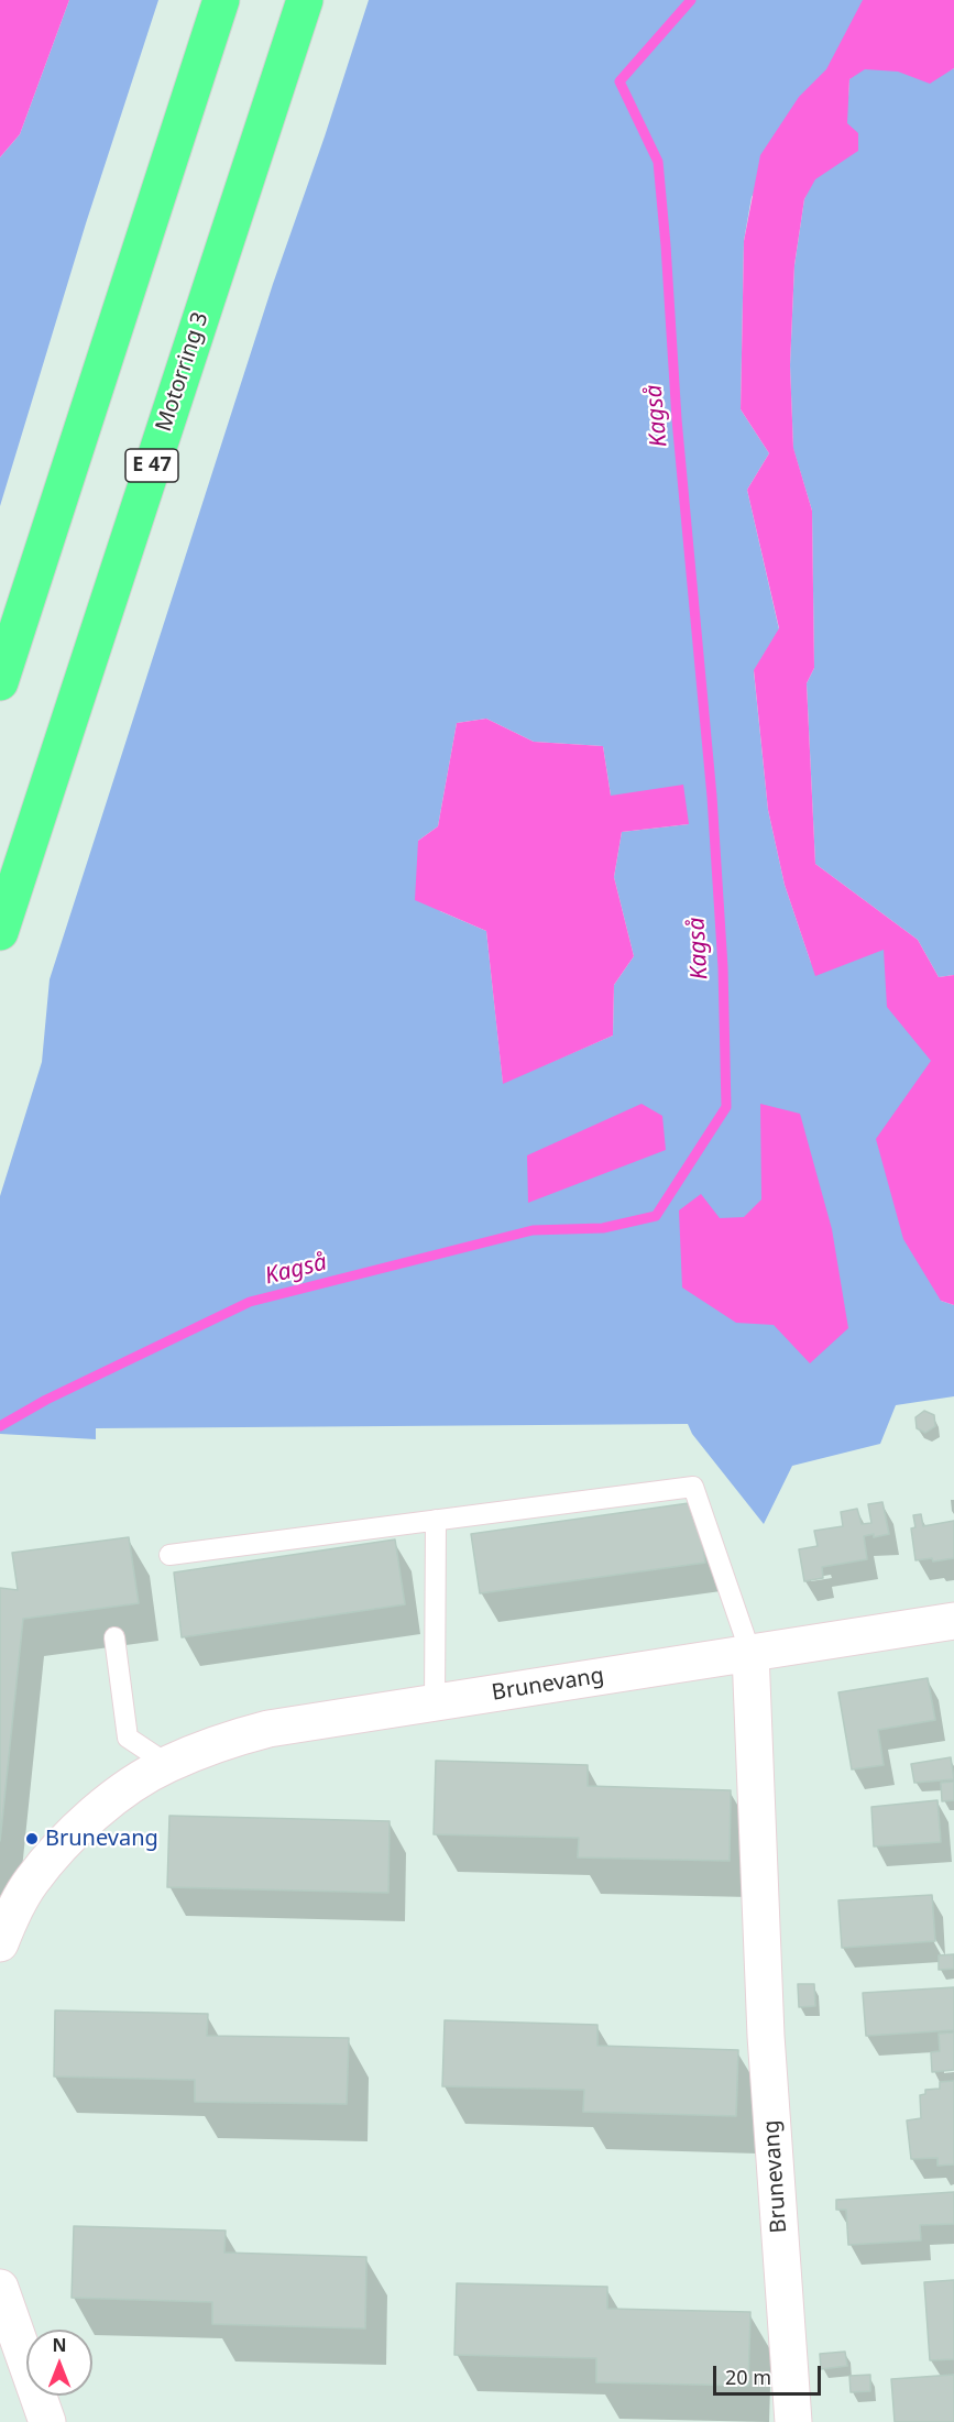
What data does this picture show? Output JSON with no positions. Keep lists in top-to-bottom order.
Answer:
{
  "streets": {
    "highway": ["Motorring 3", "E 47"],
    "street": ["Brunevang"]
  },
  "water": ["Kagså"],
  "places": ["Brunevang"],
  "scale_bar": "20 m",
  "north": "top"
}
